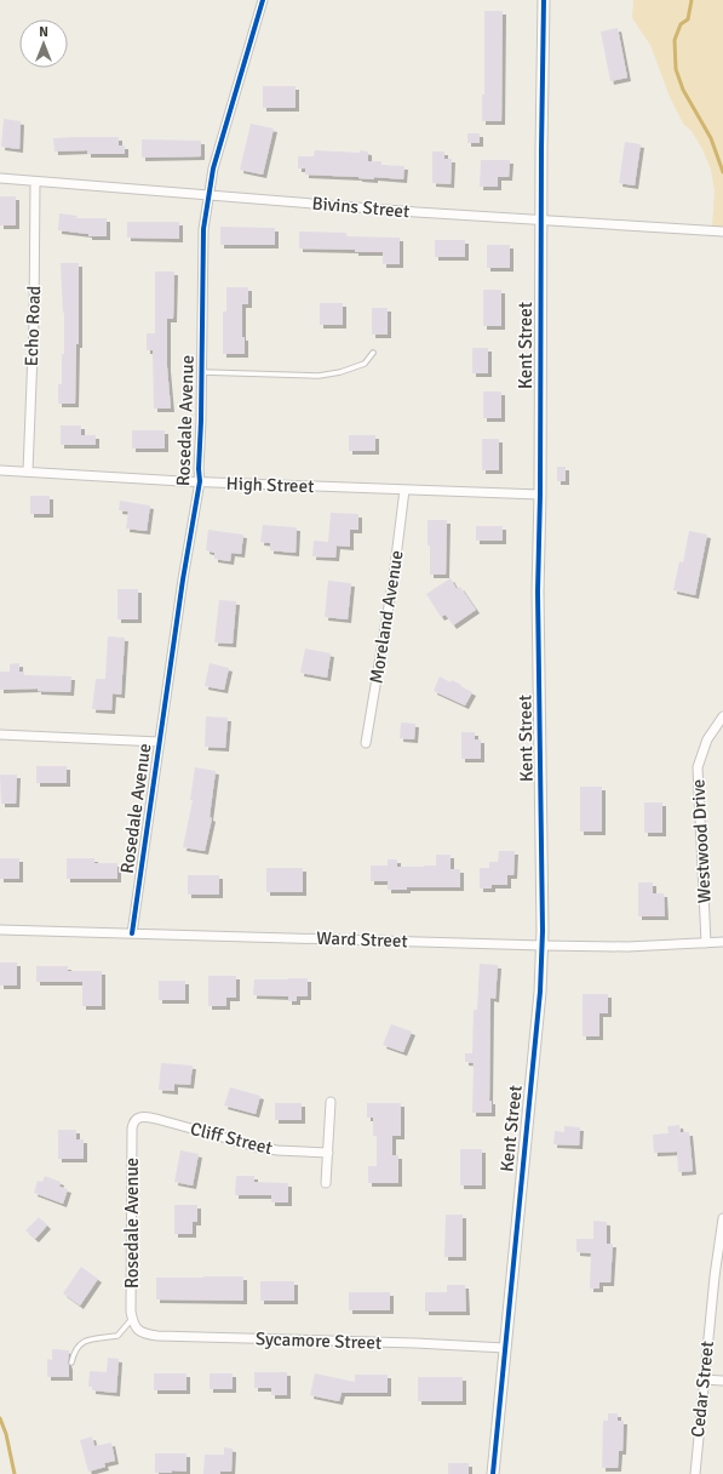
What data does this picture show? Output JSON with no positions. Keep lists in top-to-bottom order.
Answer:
{
  "streets": {
    "street": [
      "Bivins Street",
      "Echo Road",
      "Kent Street",
      "Rosedale Avenue",
      "High Street",
      "Moreland Avenue",
      "Westwood Drive",
      "Ward Street",
      "Cliff Street",
      "Sycamore Street",
      "Cedar Street"
    ]
  },
  "crossings": [
    ["Bivins Street", "Echo Road"],
    ["Bivins Street", "Kent Street"],
    ["Bivins Street", "Rosedale Avenue"],
    ["Echo Road", "High Street"],
    ["Kent Street", "High Street"],
    ["Kent Street", "Ward Street"],
    ["Kent Street", "Sycamore Street"],
    ["Rosedale Avenue", "High Street"],
    ["Rosedale Avenue", "Ward Street"],
    ["Rosedale Avenue", "Cliff Street"],
    ["Rosedale Avenue", "Sycamore Street"],
    ["High Street", "Moreland Avenue"],
    ["Westwood Drive", "Ward Street"]
  ],
  "north": "top"
}
